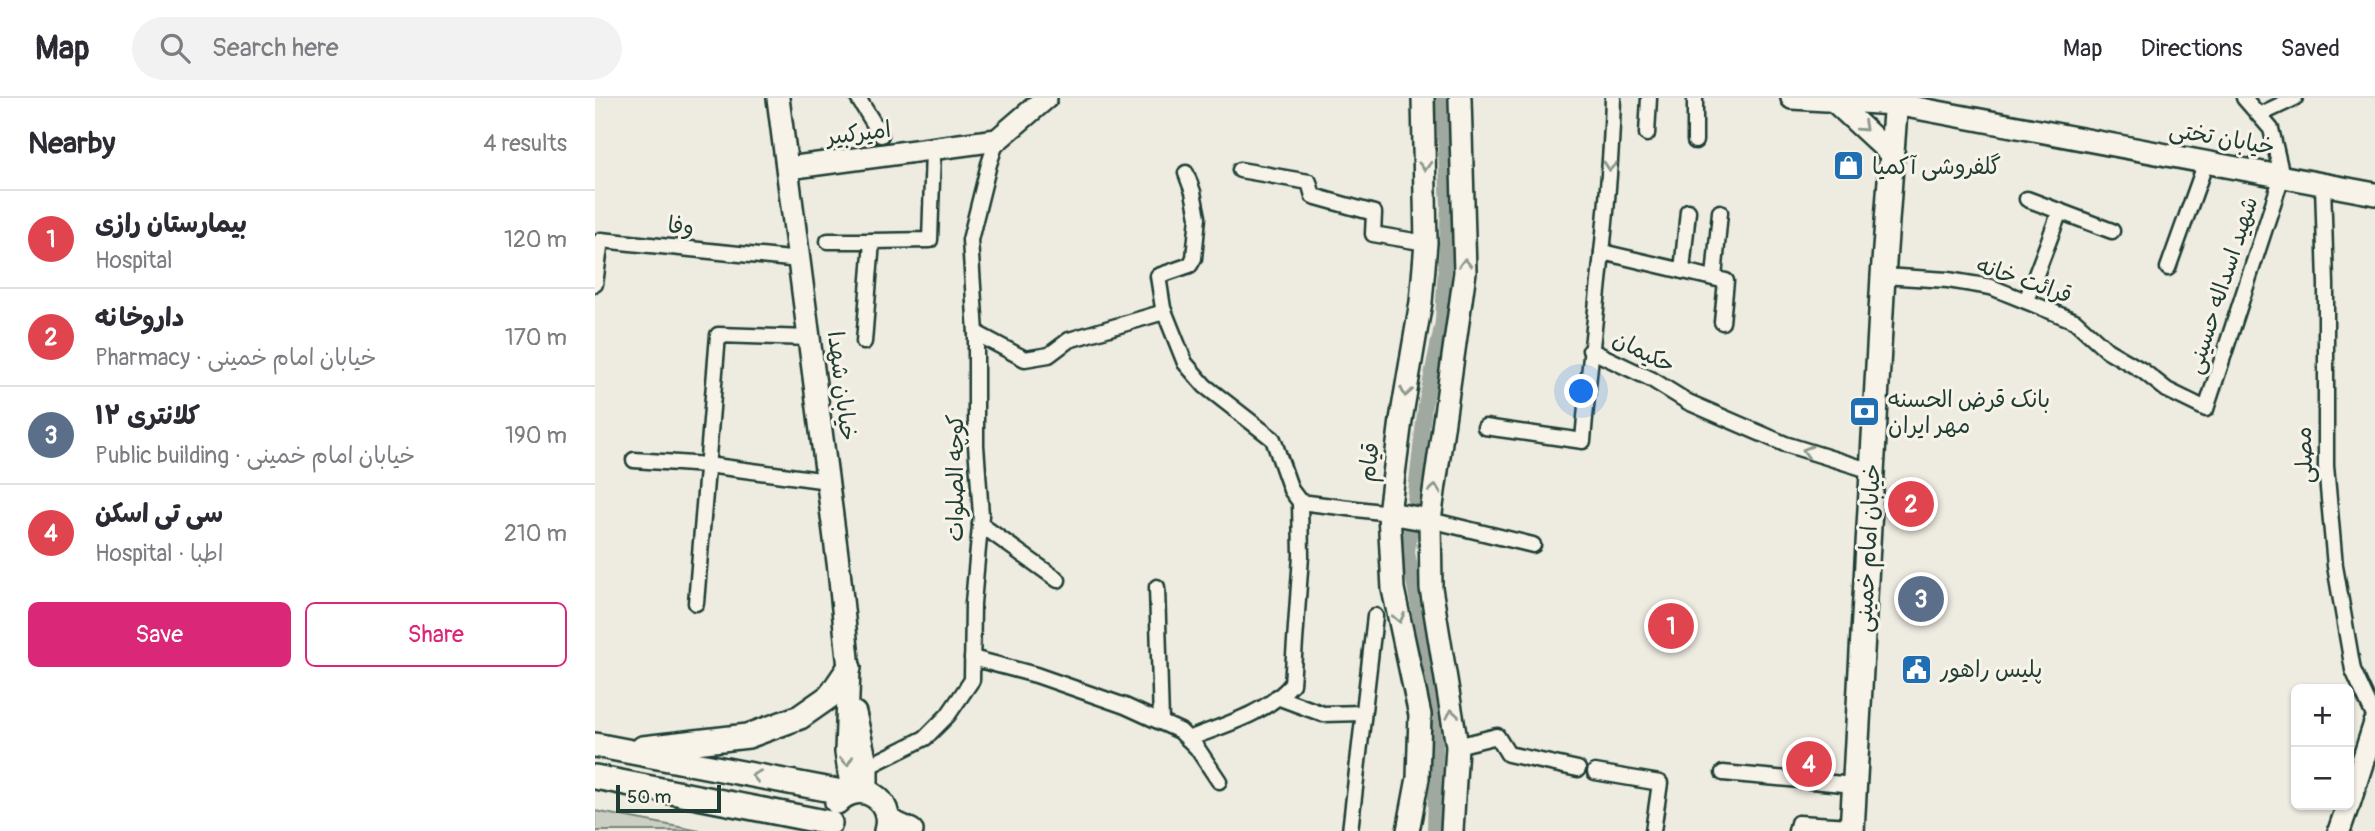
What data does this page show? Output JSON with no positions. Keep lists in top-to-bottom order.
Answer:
{
  "streets": {
    "main road": ["خیابان امام خمینی"],
    "street": [
      "امیرکبیر",
      "خیابان تختی",
      "وفا",
      "قرائت خانه",
      "شهید اسداله حسینی",
      "حکیمان",
      "خیابان شهدا",
      "مصلی",
      "قیام",
      "کوچه الصلوات"
    ]
  },
  "crossings": [
    ["امیرکبیر", "خیابان شهدا"],
    ["امیرکبیر", "کوچه الصلوات"],
    ["خیابان تختی", "شهید اسداله حسینی"],
    ["خیابان تختی", "مصلی"],
    ["خیابان تختی", "خیابان امام خمینی"],
    ["وفا", "خیابان شهدا"],
    ["قرائت خانه", "شهید اسداله حسینی"],
    ["قرائت خانه", "خیابان امام خمینی"],
    ["حکیمان", "خیابان امام خمینی"],
    ["خیابان شهدا", "کوچه الصلوات"]
  ],
  "places": {
    "shop": ["گلفروشی آکمیا"],
    "bank": ["بانک قرض الحسنه مهر ایران"],
    "public building": ["پلیس راهور"]
  },
  "scale_bar": "50 m",
  "page": {
    "header": "Map",
    "search": "Search here",
    "nav": ["Map", "Directions", "Saved"],
    "heading": ["Nearby", "4 results"],
    "list": [
      {
        "mark": "1",
        "name": "بیمارستان رازی",
        "note": "Hospital",
        "value": "120 m"
      },
      {
        "mark": "2",
        "name": "داروخانه",
        "note": "Pharmacy · خیابان امام خمینی",
        "value": "170 m"
      },
      {
        "mark": "3",
        "name": "کلانتری ۱۲",
        "note": "Public building · خیابان امام خمینی",
        "value": "190 m"
      },
      {
        "mark": "4",
        "name": "سی تی اسکن",
        "note": "Hospital · اطبا",
        "value": "210 m"
      }
    ],
    "pins": [
      "2",
      "3",
      "1",
      "4"
    ],
    "buttons": ["Save", "Share"],
    "map_buttons": ["+", "−"],
    "scale": "50 m"
  }
}
